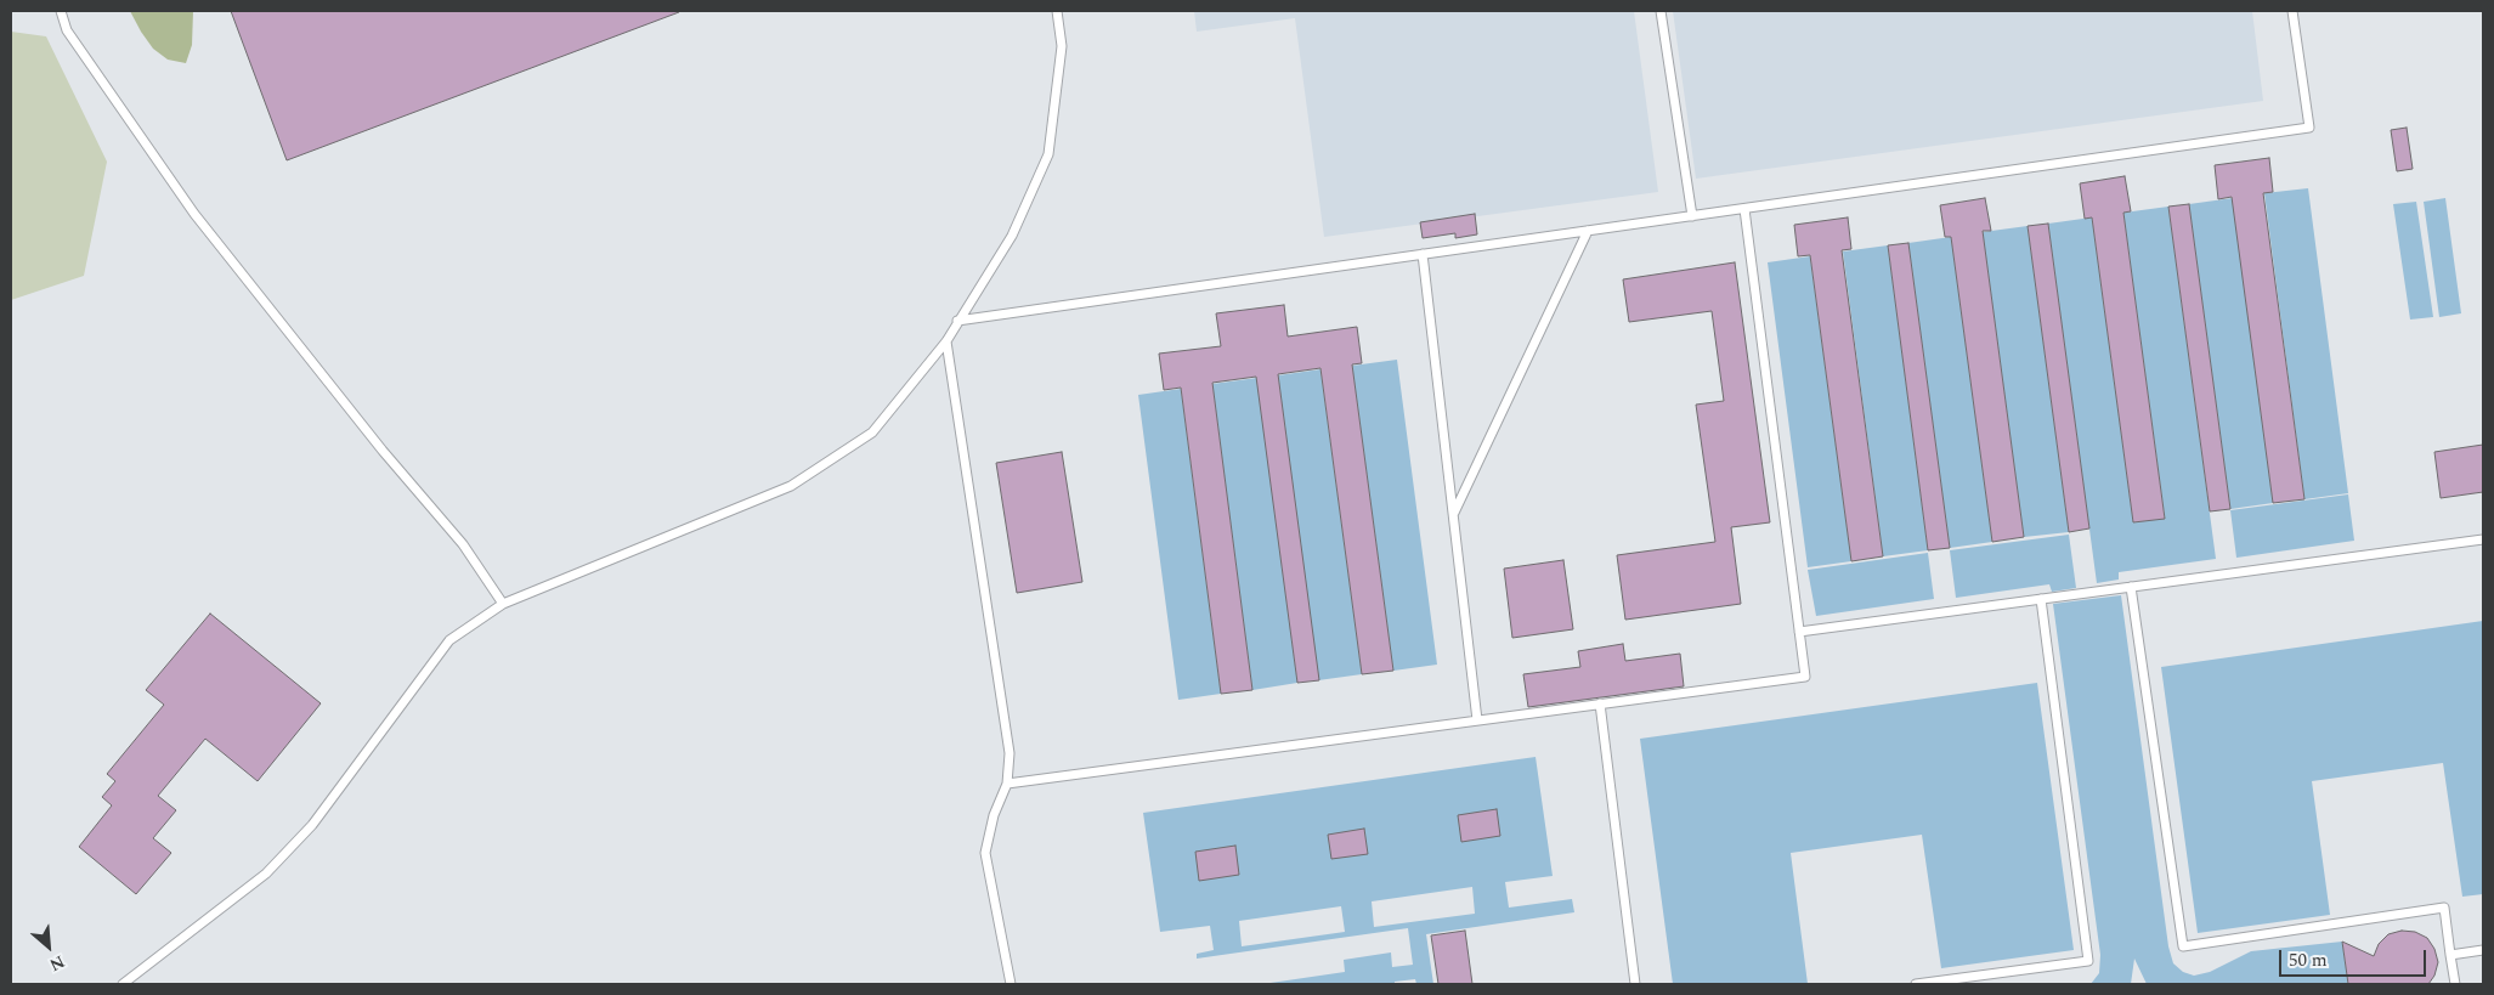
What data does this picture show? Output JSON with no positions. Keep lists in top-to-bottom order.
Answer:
{
  "scale_bar": "50 m",
  "north": "bottom right"
}
